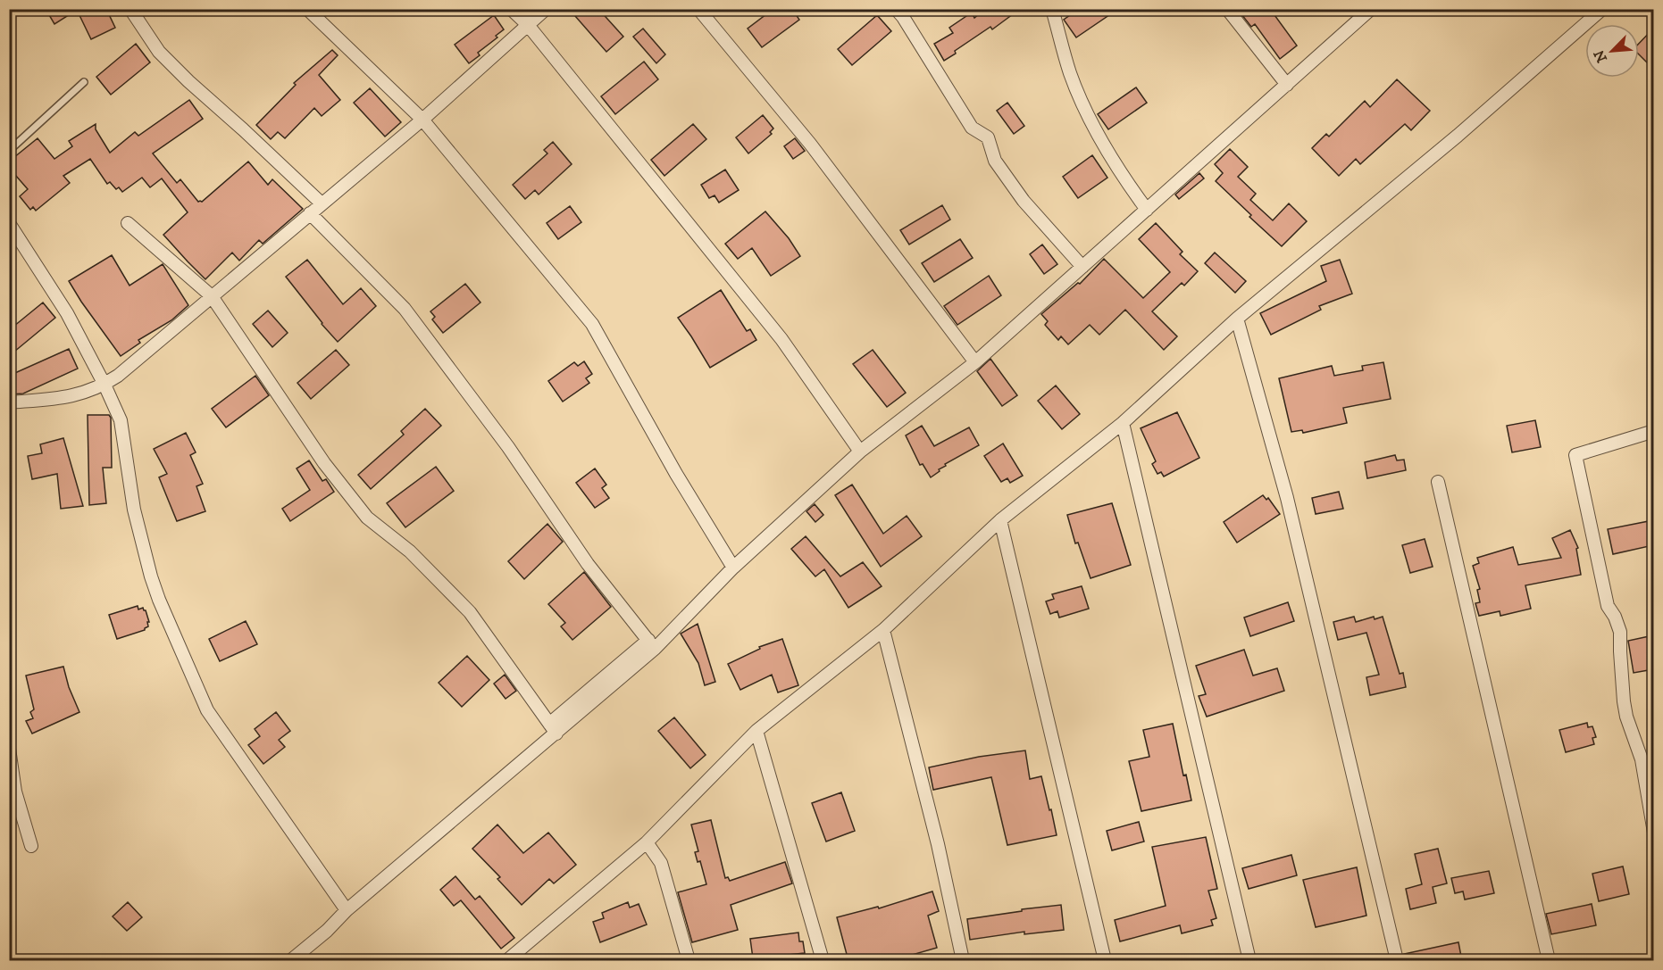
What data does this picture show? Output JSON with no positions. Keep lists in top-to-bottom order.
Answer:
{
  "north": "bottom left"
}
